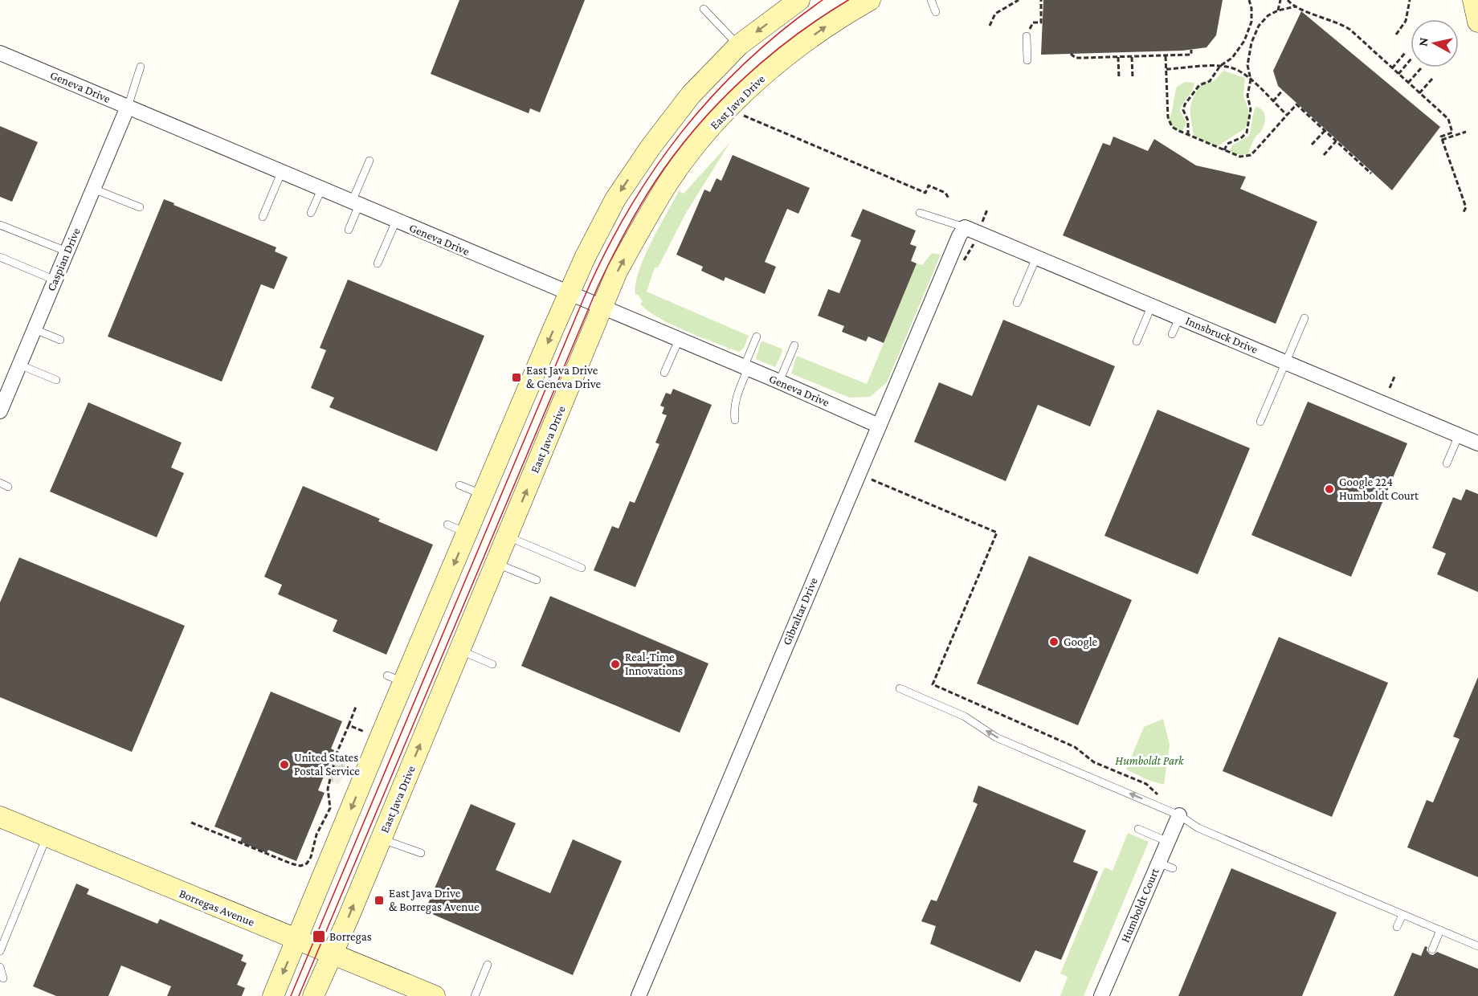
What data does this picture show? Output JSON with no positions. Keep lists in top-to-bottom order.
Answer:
{
  "streets": {
    "main road": ["East Java Drive", "Borregas Avenue"],
    "street": [
      "Geneva Drive",
      "Caspian Drive",
      "Innsbruck Drive",
      "Gibraltar Drive",
      "Humboldt Court"
    ]
  },
  "crossings": [
    ["Geneva Drive", "East Java Drive"],
    ["Geneva Drive", "Caspian Drive"],
    ["Geneva Drive", "Gibraltar Drive"],
    ["East Java Drive", "Borregas Avenue"],
    ["Innsbruck Drive", "Gibraltar Drive"]
  ],
  "parks": ["Humboldt Park"],
  "places": {
    "transit": ["East Java Drive & Geneva Drive", "East Java Drive & Borregas Avenue", "Borregas"],
    "other": [
      "Google 224 Humboldt Court",
      "Google",
      "Real-Time Innovations",
      "United States Postal Service"
    ]
  },
  "north": "left"
}
